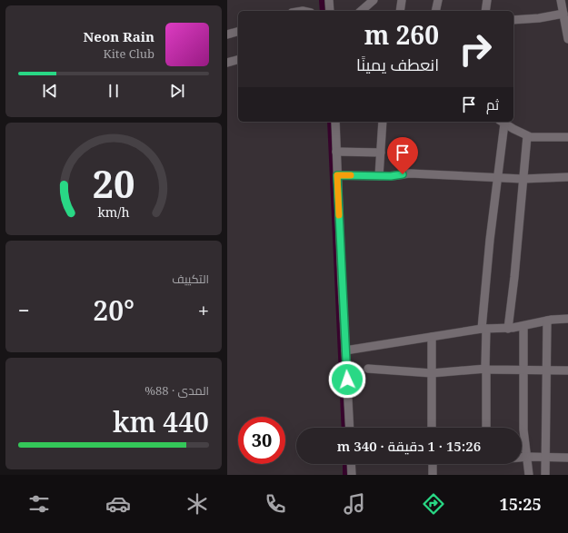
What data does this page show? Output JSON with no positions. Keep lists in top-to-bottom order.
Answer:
{
  "page": {
    "turn": ["260 m", "انعطف يمينًا"],
    "song": ["Neon Rain", "Kite Club"],
    "then": "ثم",
    "tile": [
      "التكييف",
      ["المدى · 88%", "440 km"]
    ],
    "heat": ["−", "20°", "+"],
    "limit": "30",
    "trip": "15:26 · 1 دقيقة · 340 m",
    "tabs": "15:25",
    "gauge": ["20", "km/h"]
  }
}
